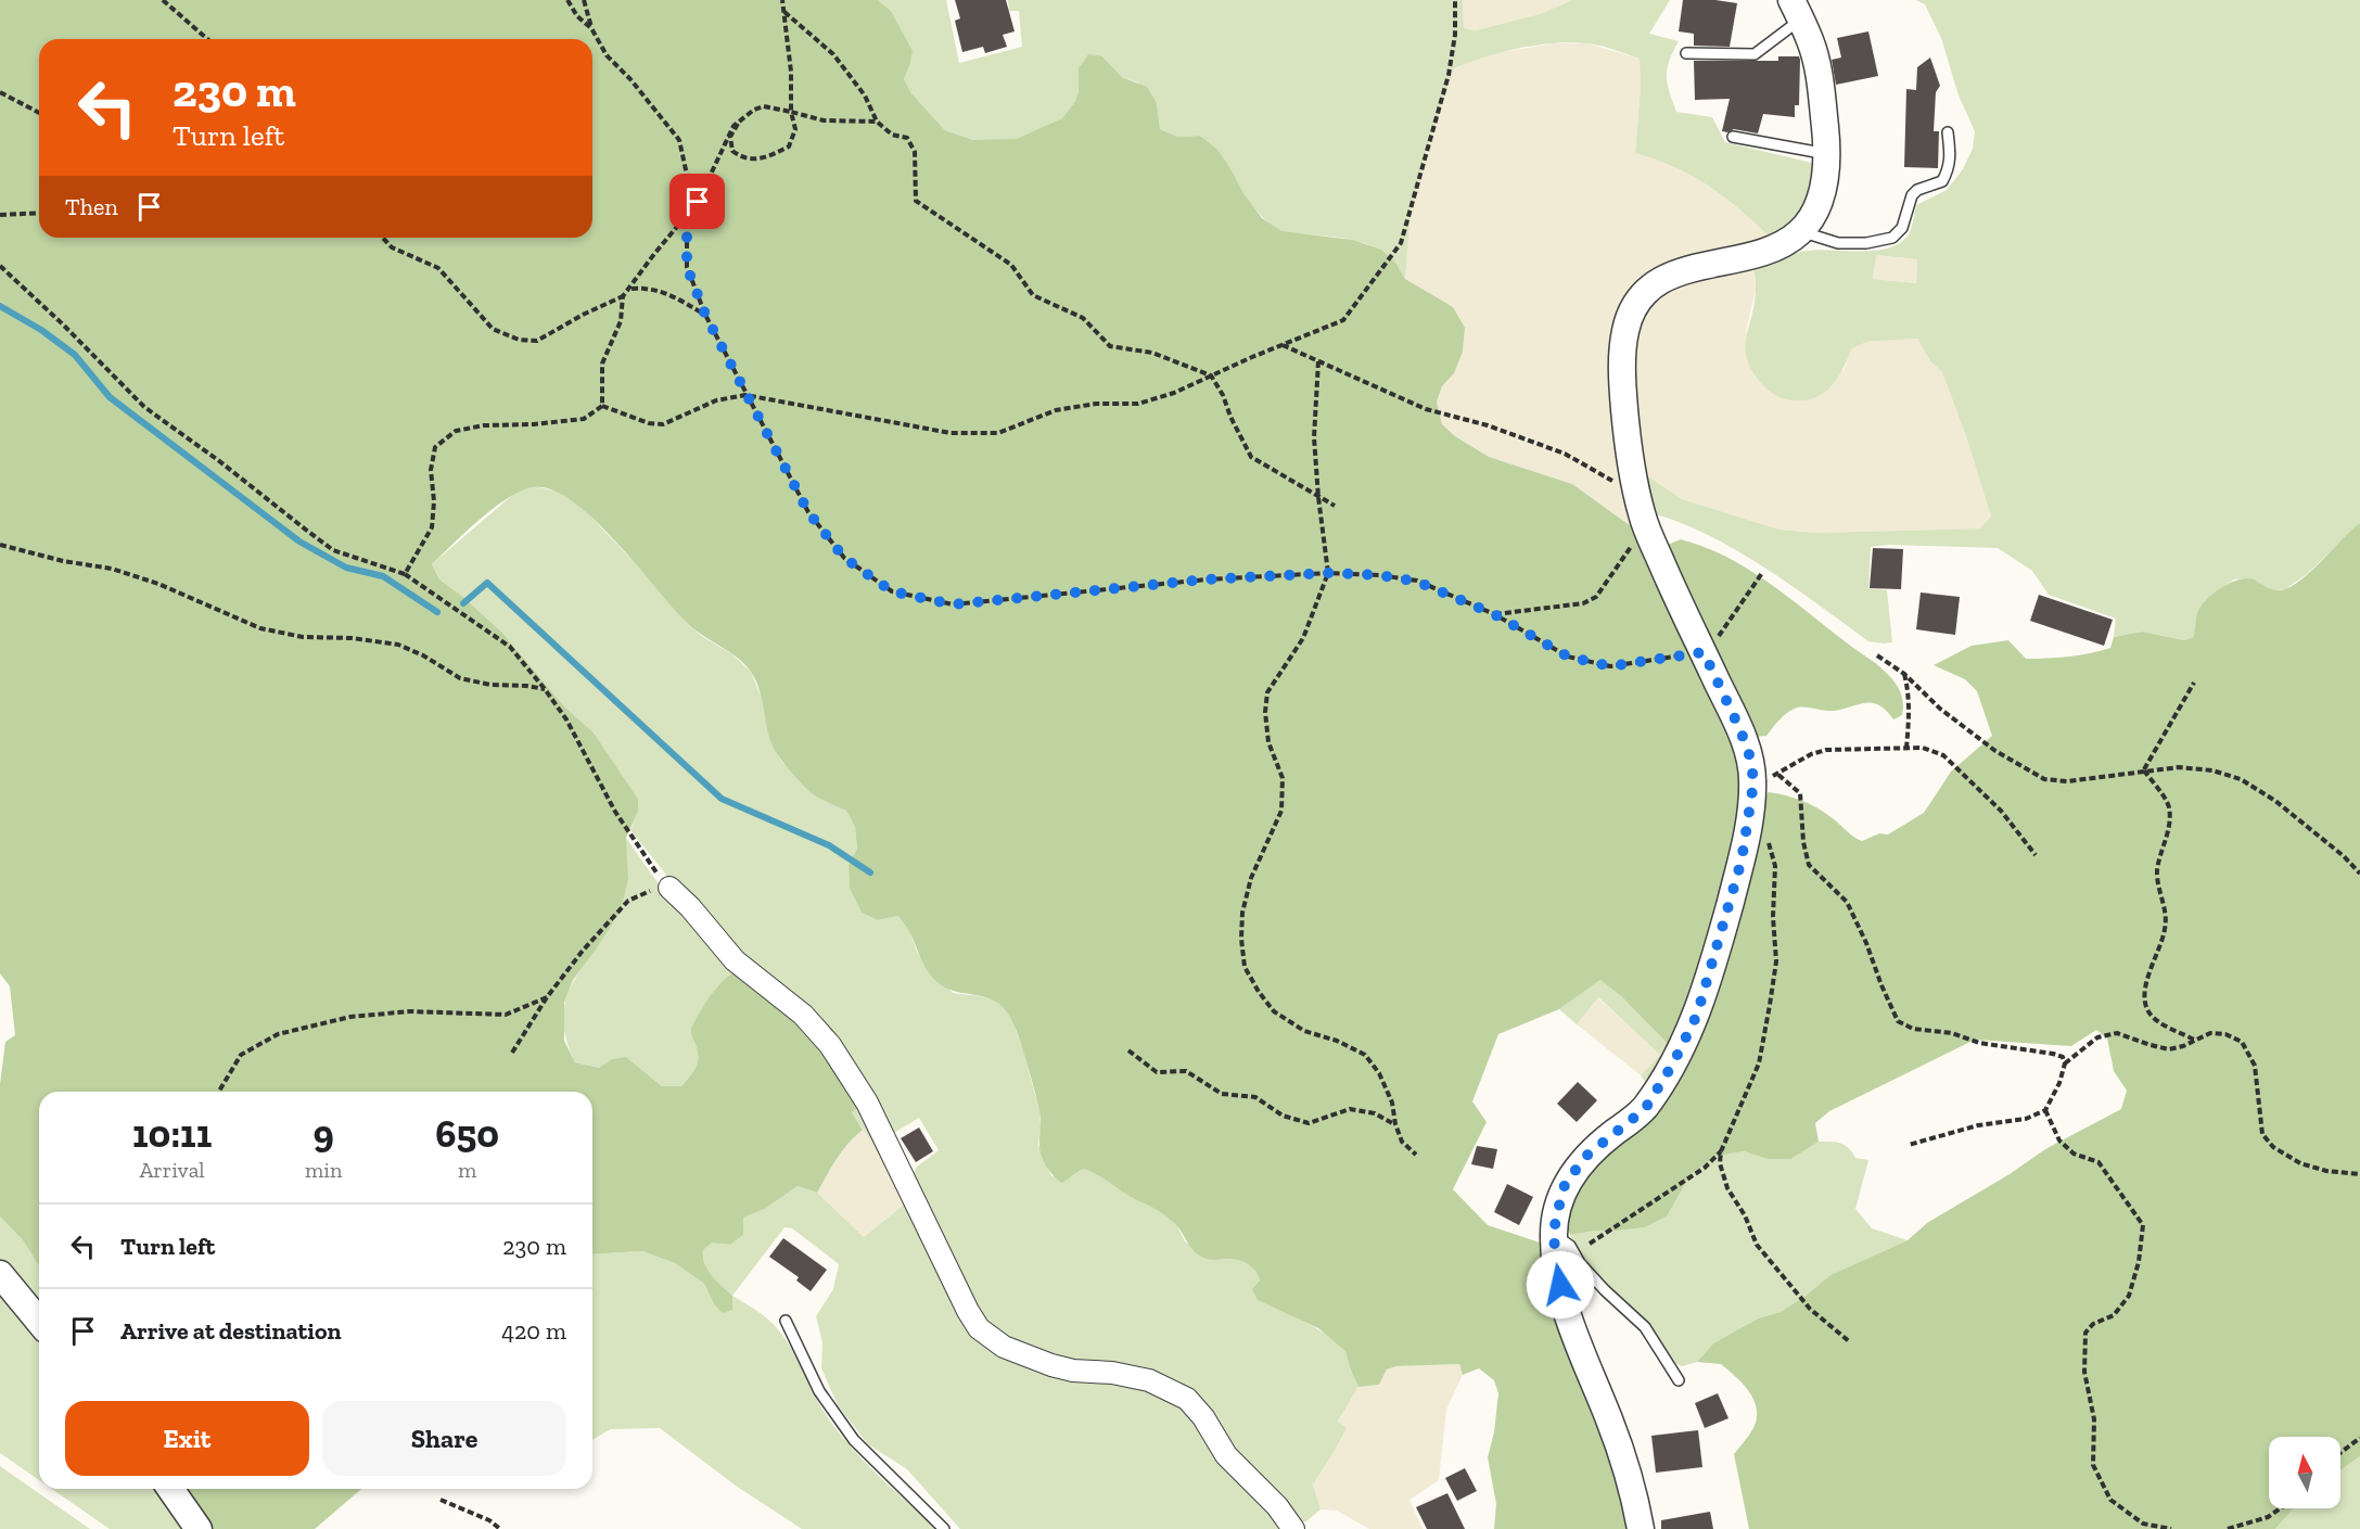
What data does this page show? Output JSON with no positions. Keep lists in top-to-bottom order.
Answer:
{
  "north": "top",
  "page": {
    "turn": ["230 m", "Turn left"],
    "then": "Then",
    "eta": [
      "10:11",
      "Arrival",
      "9",
      "min",
      "650",
      "m"
    ],
    "list": [
      {
        "name": "Turn left",
        "value": "230 m"
      },
      {
        "name": "Arrive at destination",
        "value": "420 m"
      }
    ],
    "buttons": ["Exit", "Share"]
  }
}
